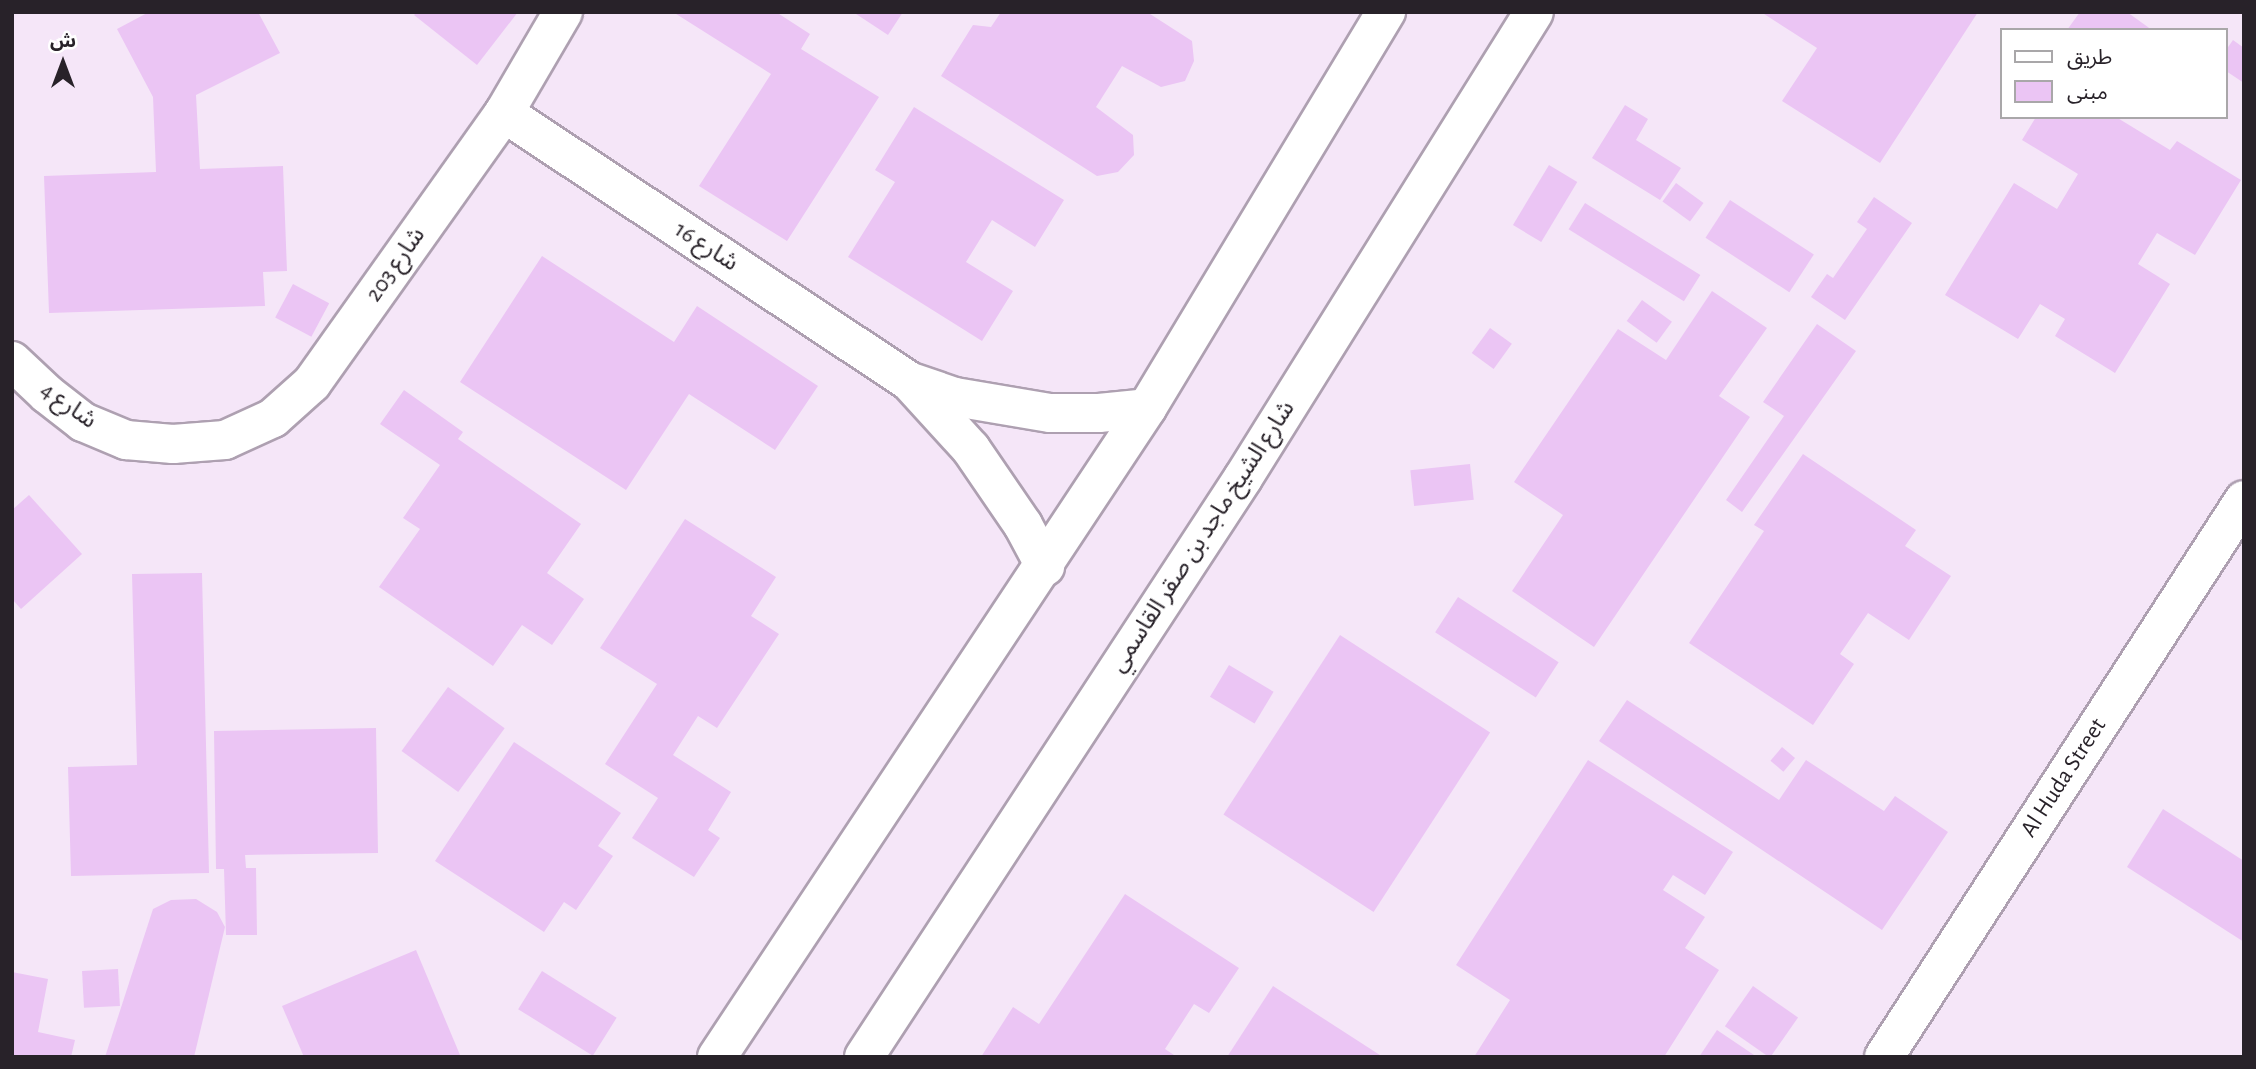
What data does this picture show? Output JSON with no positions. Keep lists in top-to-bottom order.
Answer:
{
  "streets": {
    "street": [
      "شارع 16",
      "شارع 203",
      "شارع 4",
      "شارع الشيخ ماجد بن صقر القاسمي",
      "Al Huda Street"
    ]
  },
  "crossings": [
    ["شارع 16", "شارع 203"],
    ["شارع 203", "شارع 4"]
  ],
  "legend": ["طريق", "مبنى"],
  "north": "top"
}
